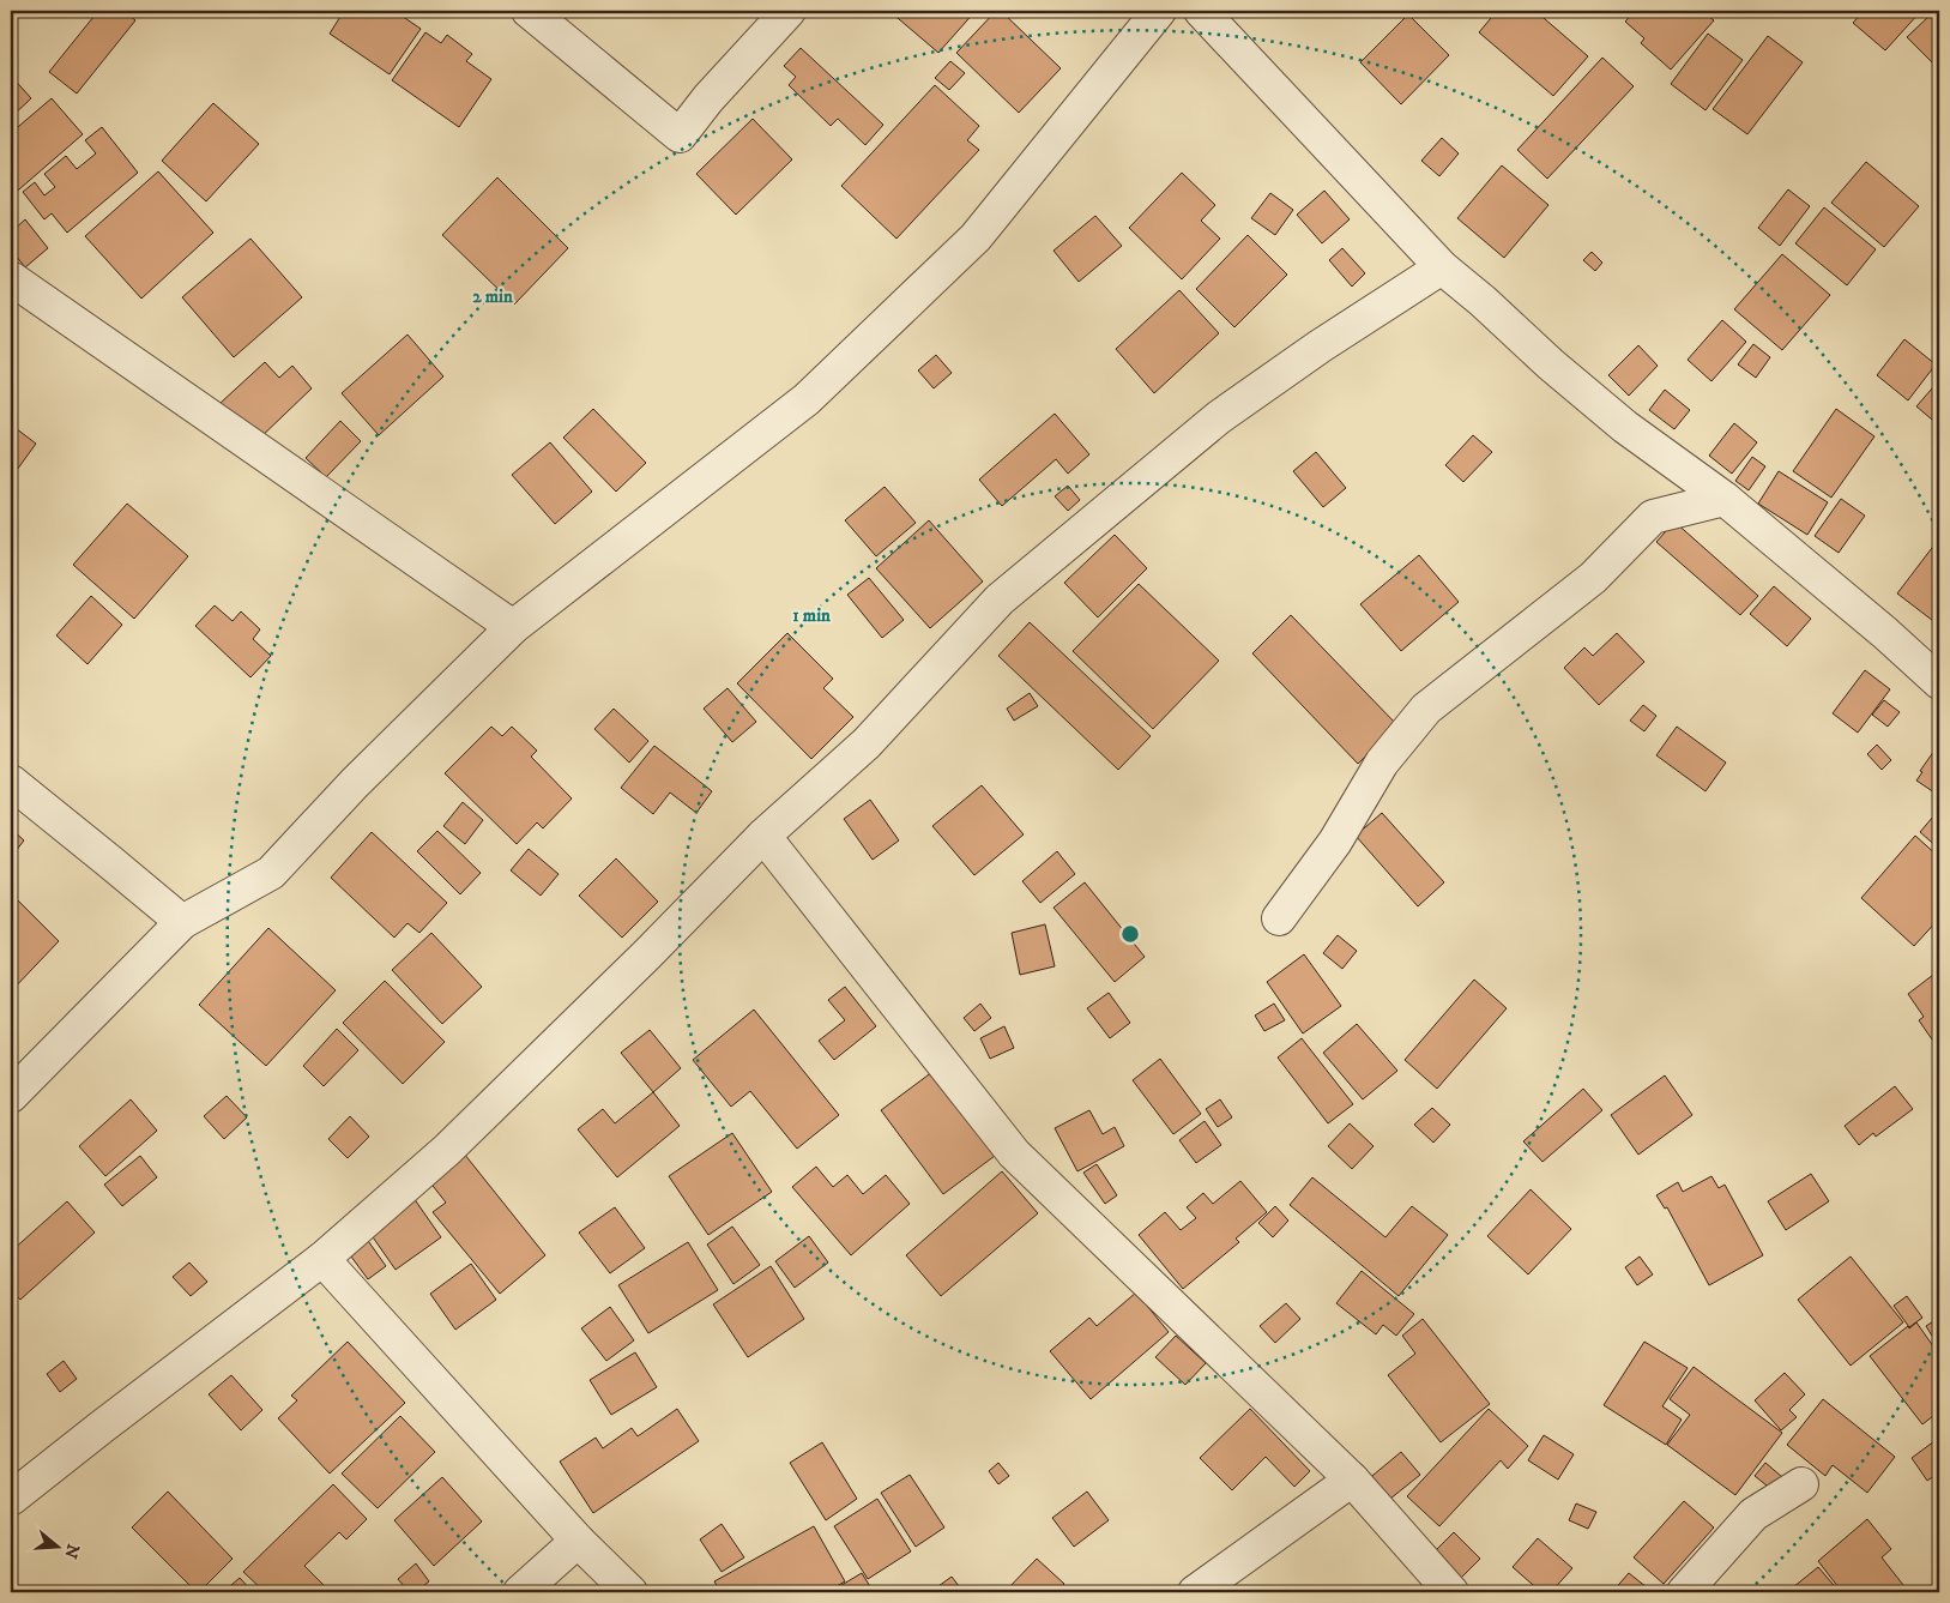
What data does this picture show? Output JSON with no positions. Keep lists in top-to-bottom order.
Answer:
{
  "north": "right",
  "rings": ["2 min", "1 min"]
}
